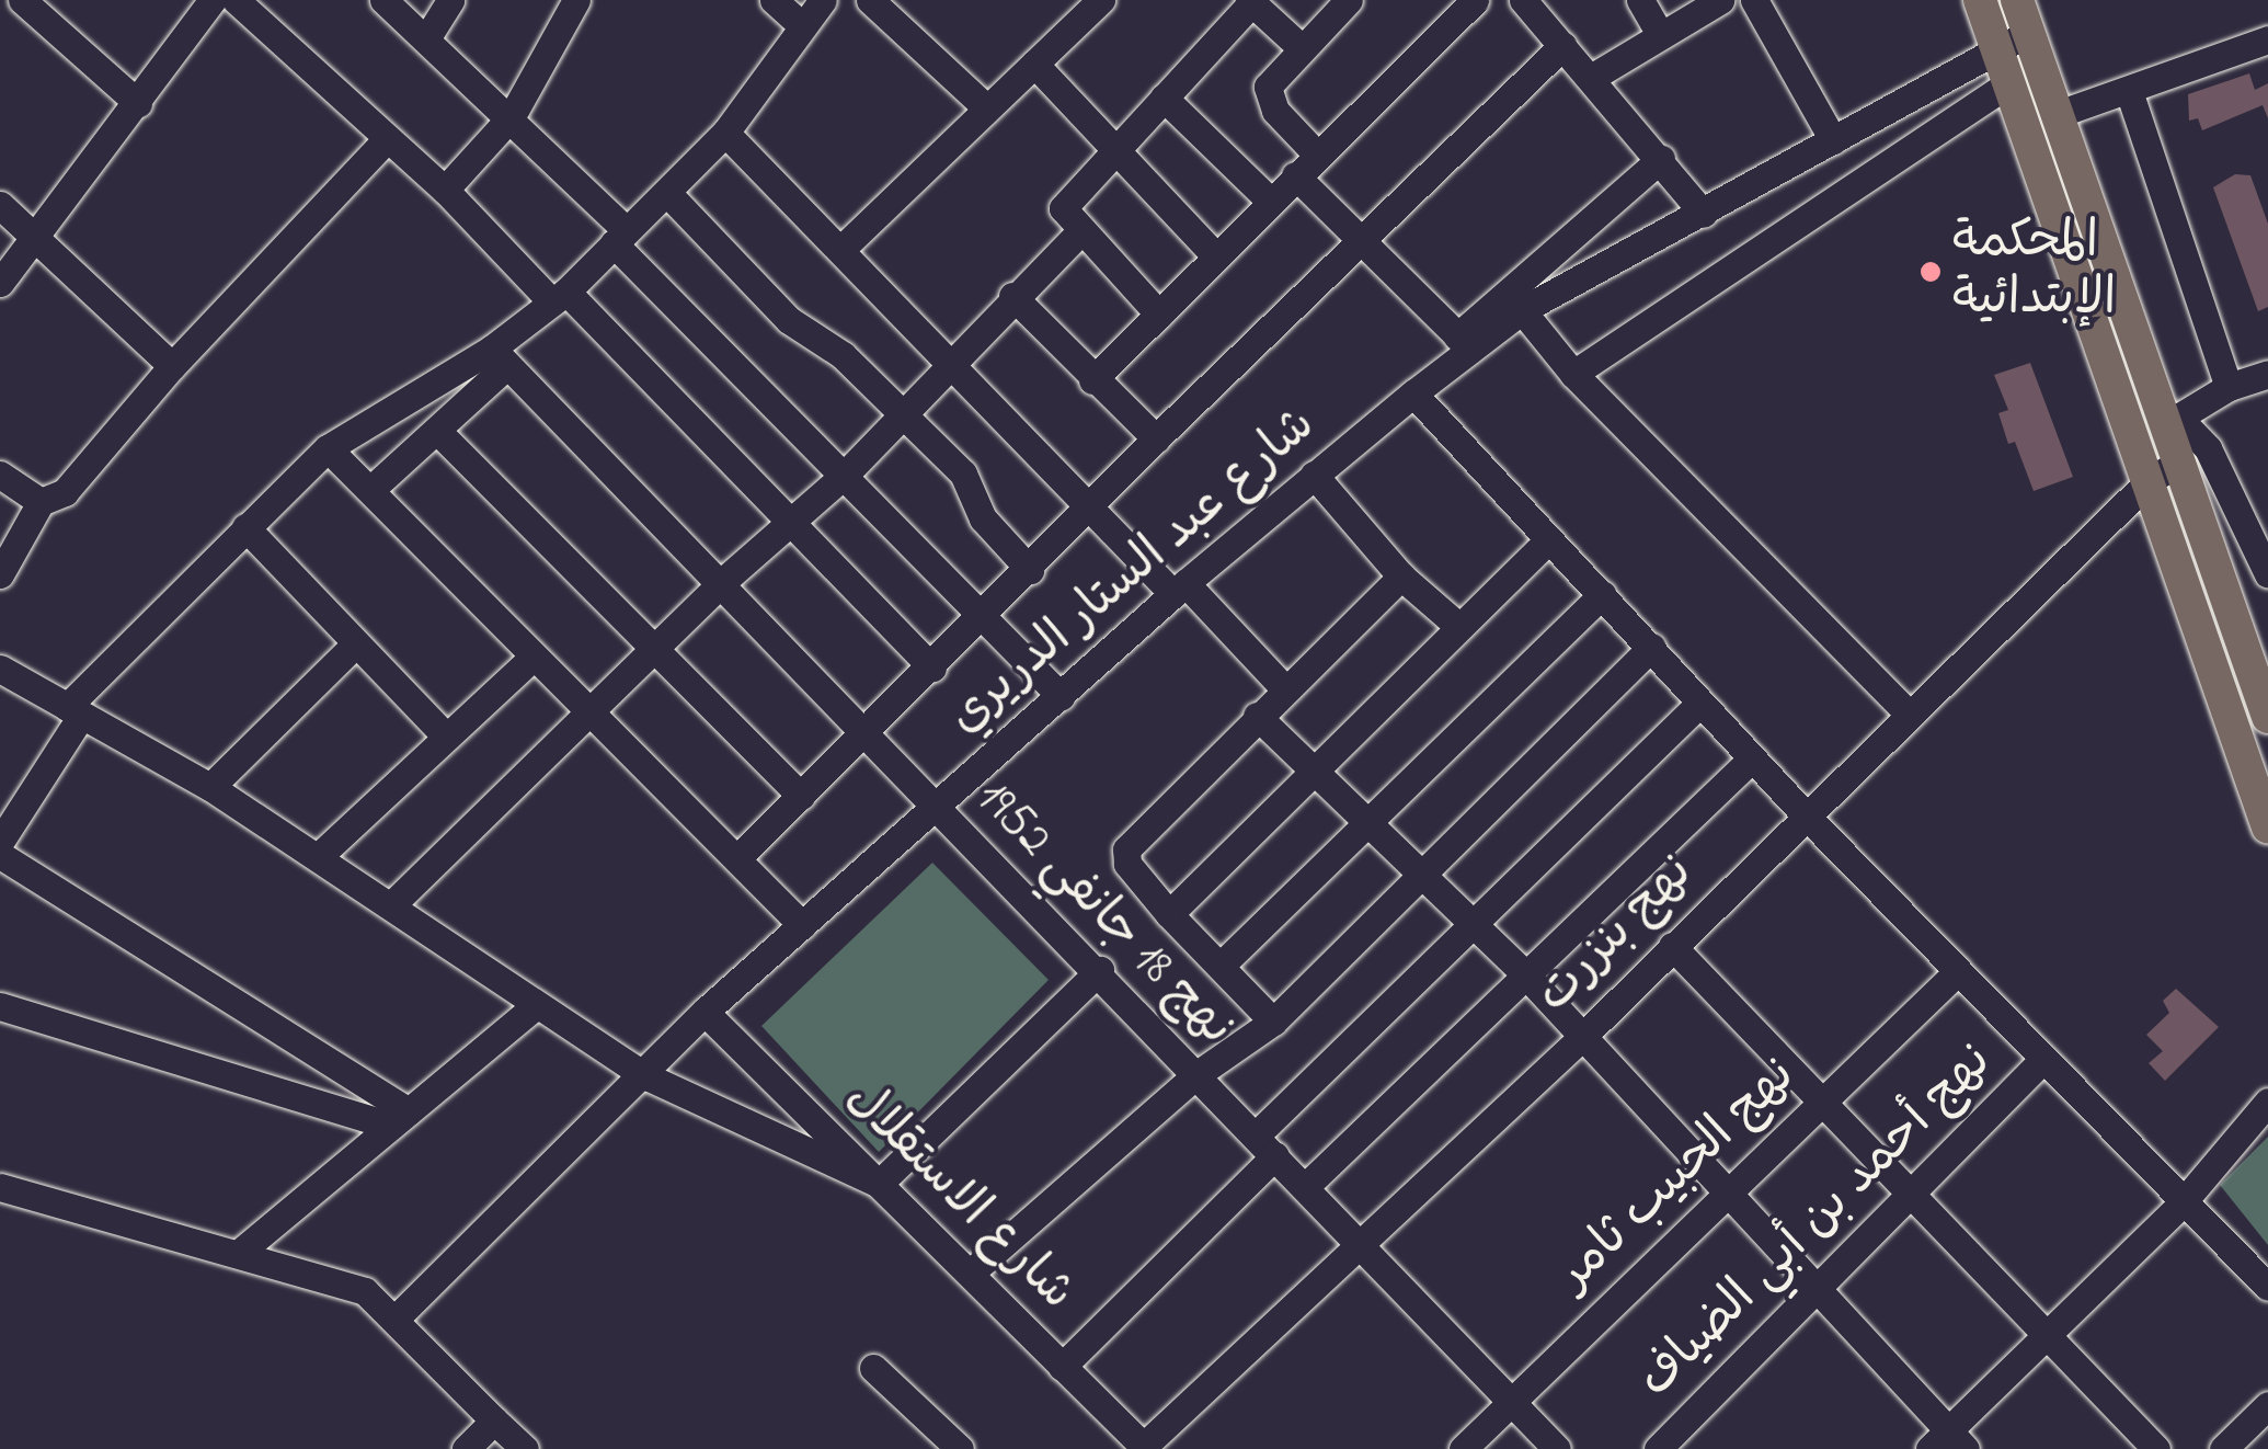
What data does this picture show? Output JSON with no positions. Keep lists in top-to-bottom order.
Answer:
{
  "streets": {
    "street": [
      "شارع عبد الستار الدريري",
      "نهج 18 جانفي 1952",
      "نهج بنزرت",
      "نهج الحبيب ثامر",
      "شارع الاستقلال",
      "نهج أحمد بن أبي الضياف"
    ]
  },
  "crossings": [
    ["شارع عبد الستار الدريري", "نهج 18 جانفي 1952"],
    ["شارع عبد الستار الدريري", "شارع الاستقلال"],
    ["نهج 18 جانفي 1952", "نهج بنزرت"],
    ["نهج 18 جانفي 1952", "نهج الحبيب ثامر"],
    ["نهج بنزرت", "شارع الاستقلال"]
  ],
  "places": ["المحكمة الإبتدائية"]
}
